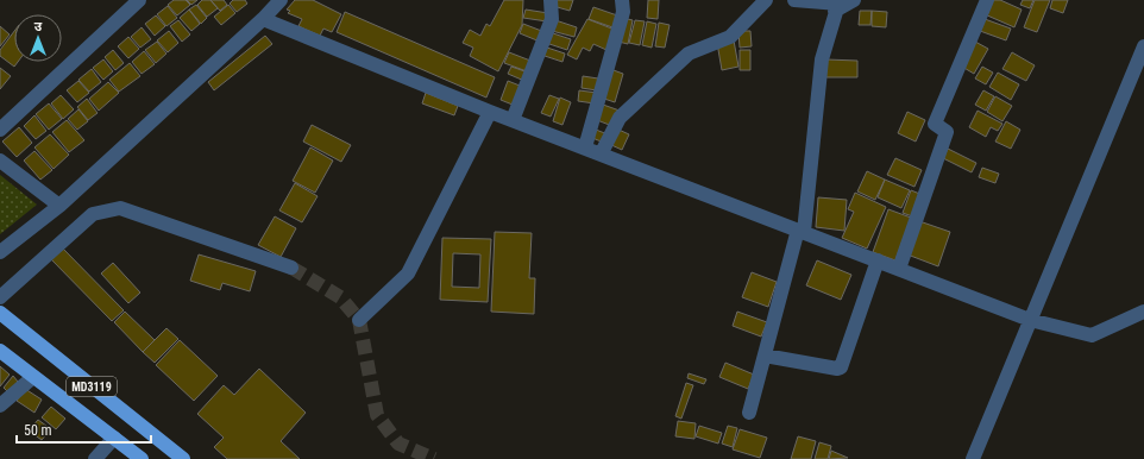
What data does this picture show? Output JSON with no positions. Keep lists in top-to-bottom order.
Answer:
{
  "streets": {
    "main road": ["MD3119"]
  },
  "scale_bar": "50 m",
  "north": "top"
}
